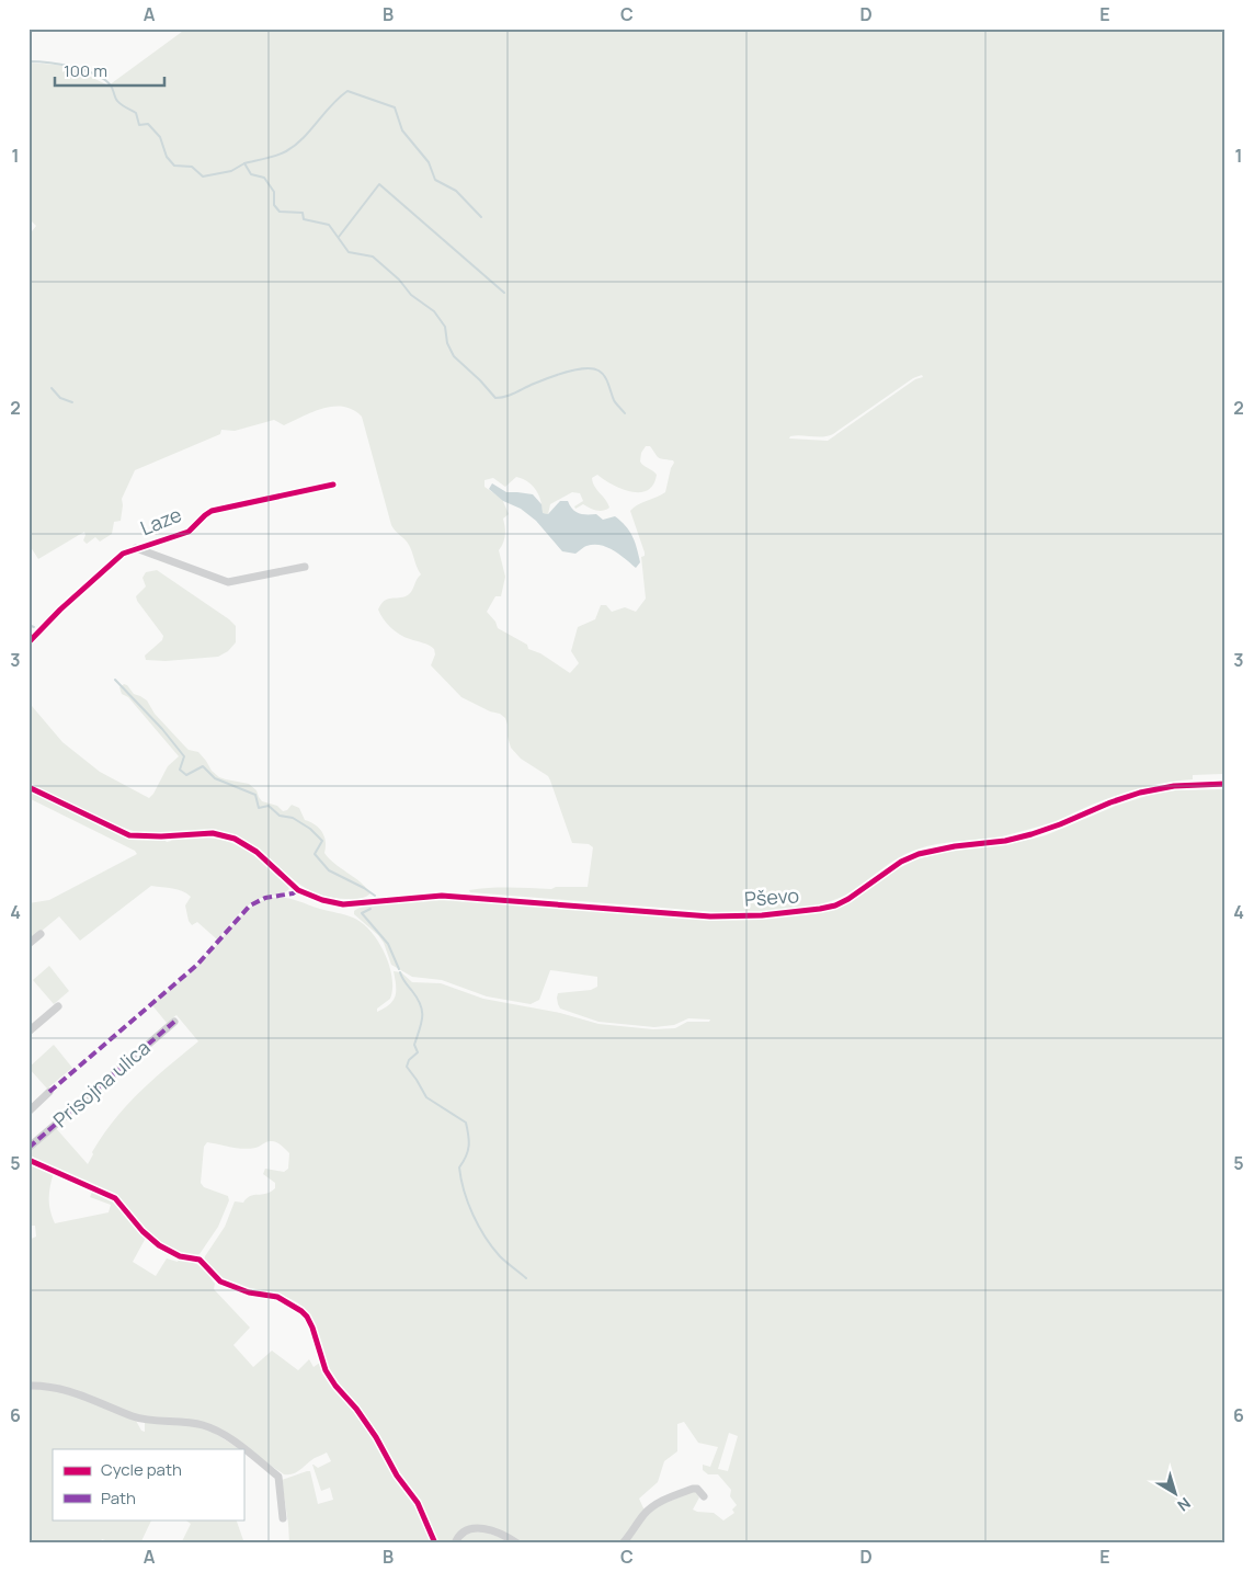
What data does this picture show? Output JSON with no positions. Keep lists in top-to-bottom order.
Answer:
{
  "streets": {
    "street": ["Laze", "Pševo", "Prisojna ulica"]
  },
  "legend": ["Cycle path", "Path"],
  "scale_bar": "100 m",
  "north": "bottom right",
  "grid": {
    "columns": [
      "A",
      "B",
      "C",
      "D",
      "E"
    ],
    "rows": [
      "1",
      "2",
      "3",
      "4",
      "5",
      "6"
    ]
  }
}
